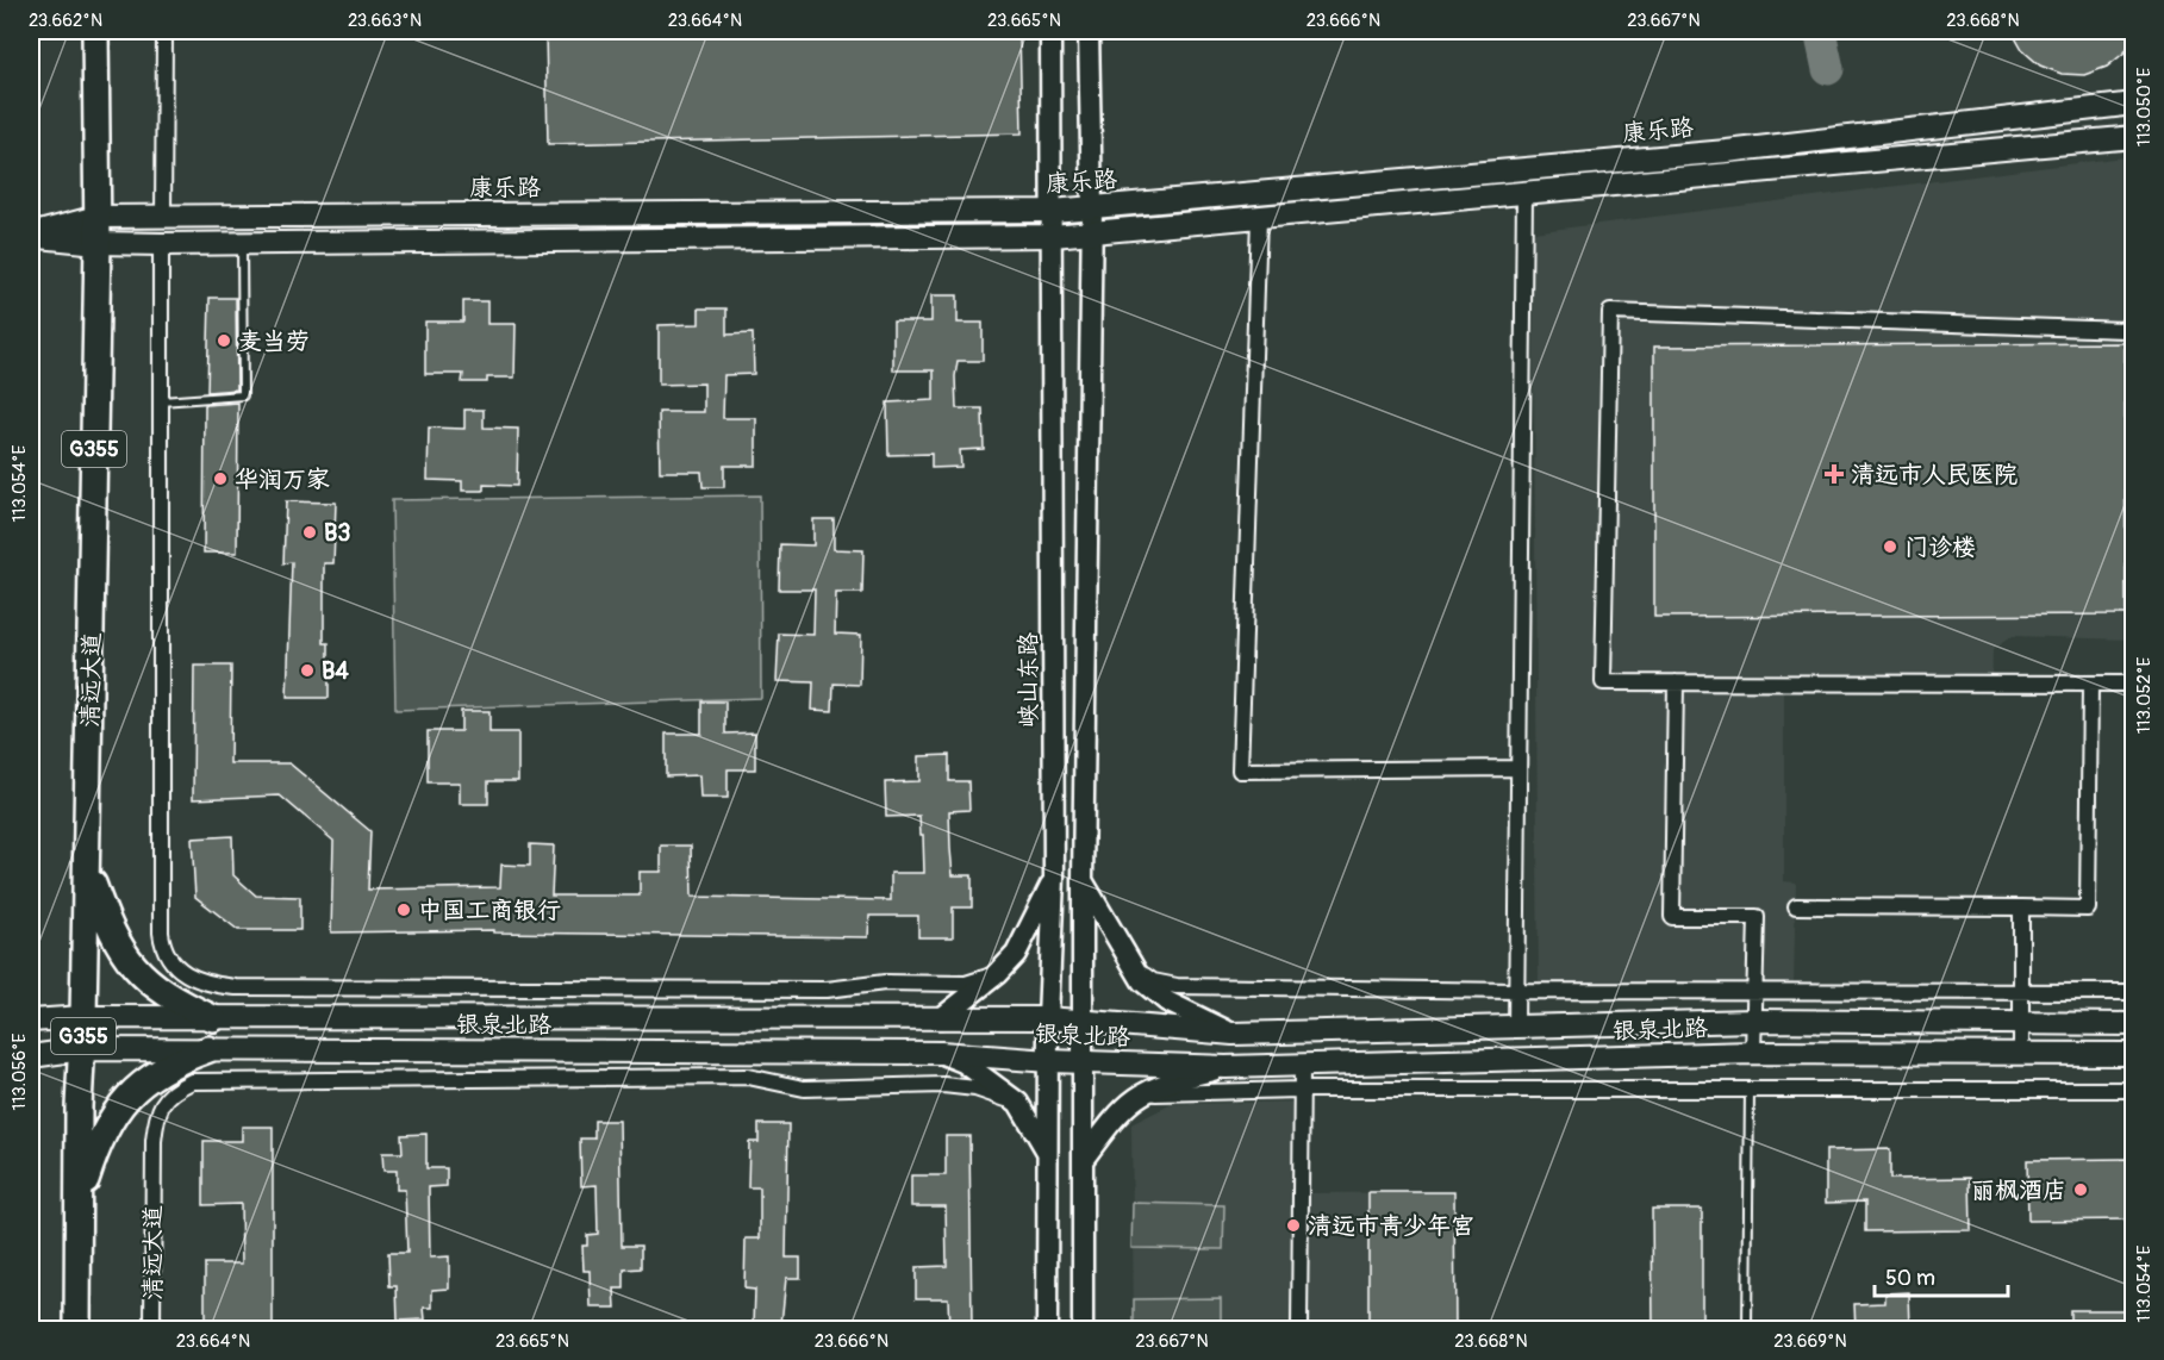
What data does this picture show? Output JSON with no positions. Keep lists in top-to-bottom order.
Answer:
{
  "streets": {
    "highway": ["G355", "清远大道"],
    "main road": ["康乐路", "银泉北路"],
    "street": ["峡山东路"]
  },
  "crossings": [
    ["康乐路", "清远大道"],
    ["康乐路", "峡山东路"],
    ["清远大道", "银泉北路"],
    ["峡山东路", "银泉北路"]
  ],
  "places": {
    "other": [
      "麦当劳",
      "华润万家",
      "B3",
      "门诊楼",
      "B4",
      "中国工商银行",
      "丽枫酒店",
      "清远市青少年宫"
    ],
    "health": ["清远市人民医院"]
  },
  "scale_bar": "50 m",
  "coordinates": [
    "23.662°N",
    "23.663°N",
    "23.664°N",
    "23.665°N",
    "23.666°N",
    "23.667°N",
    "23.668°N",
    "113.050°E",
    "113.054°E",
    "113.052°E",
    "113.056°E",
    "23.669°N"
  ]
}
